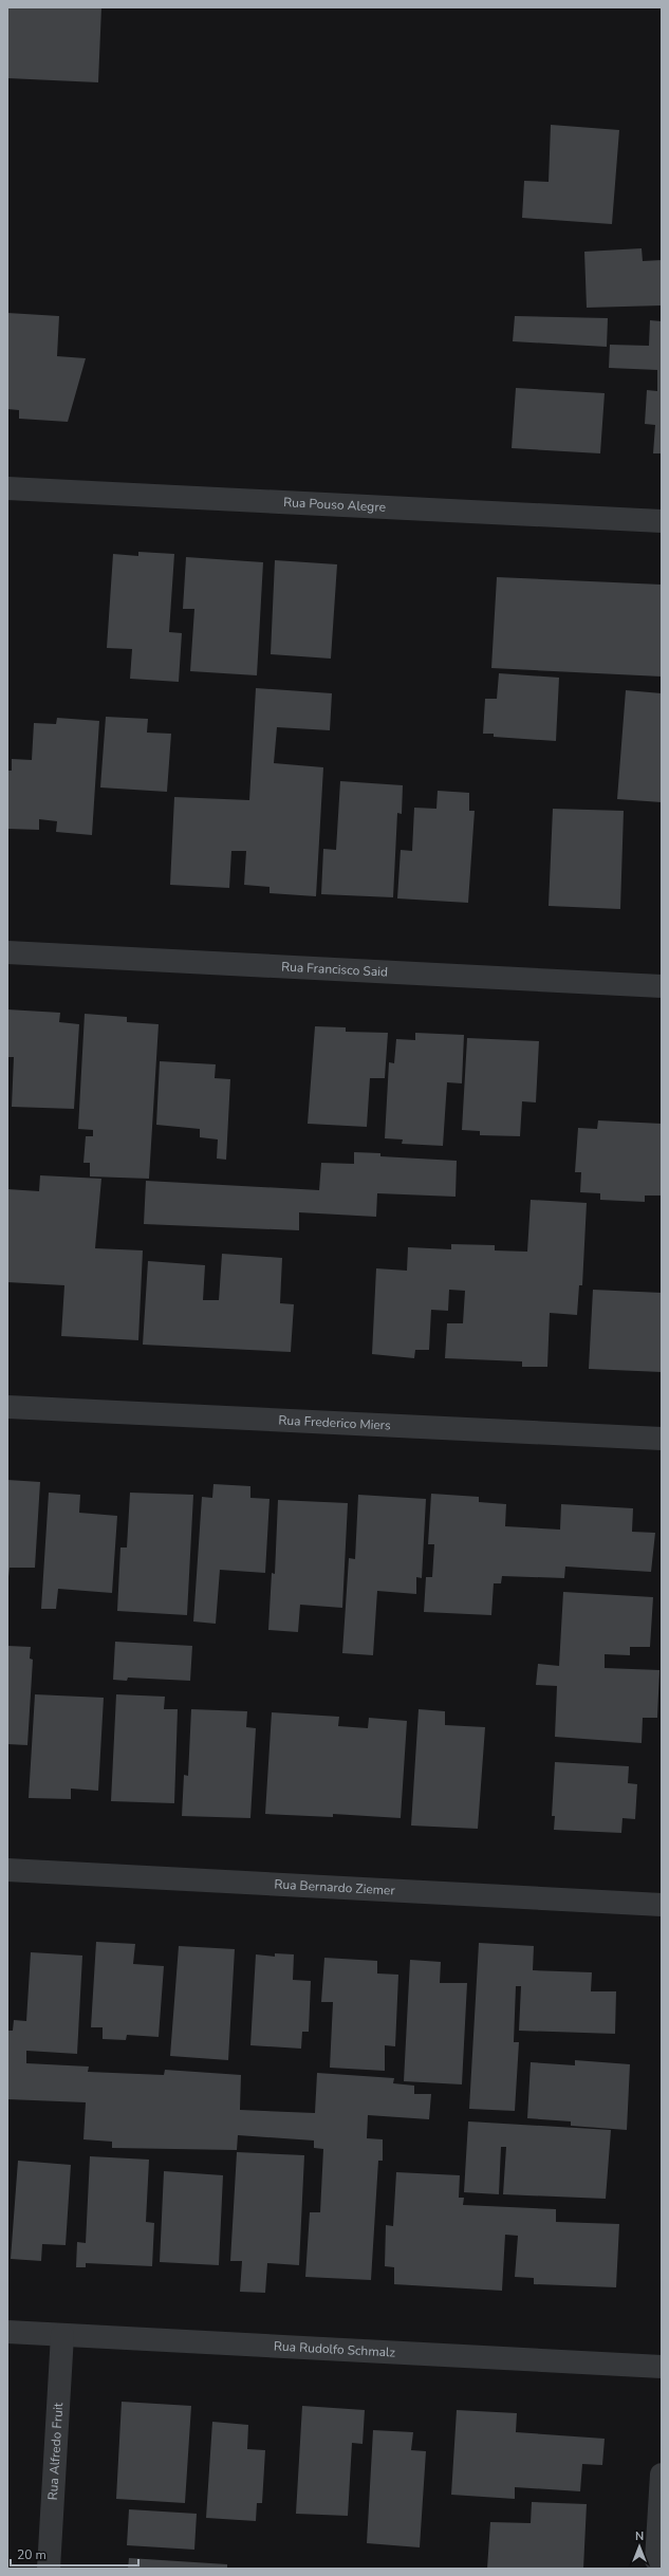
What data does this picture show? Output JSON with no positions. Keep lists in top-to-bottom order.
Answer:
{
  "streets": {
    "street": [
      "Rua Pouso Alegre",
      "Rua Francisco Said",
      "Rua Frederico Miers",
      "Rua Bernardo Ziemer",
      "Rua Rudolfo Schmalz",
      "Rua Alfredo Fruit"
    ]
  },
  "crossings": [
    ["Rua Rudolfo Schmalz", "Rua Alfredo Fruit"]
  ],
  "scale_bar": "20 m",
  "north": "top"
}
